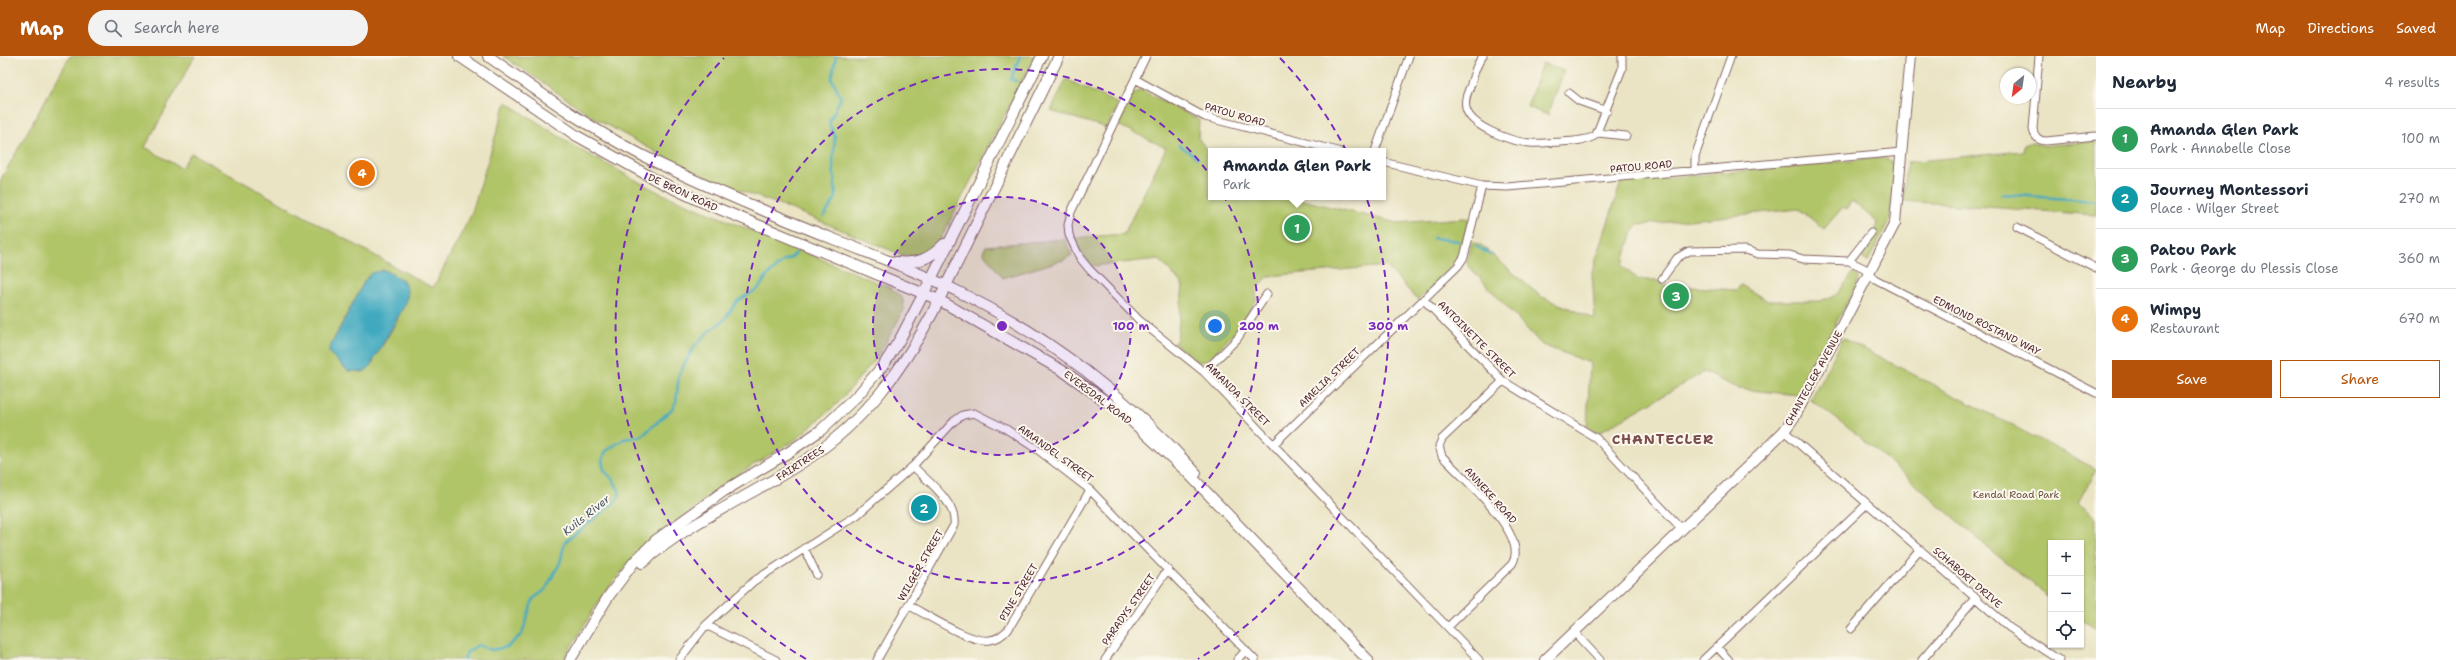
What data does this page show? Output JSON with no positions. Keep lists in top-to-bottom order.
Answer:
{
  "streets": {
    "street": [
      "PATOU ROAD",
      "DE BRON ROAD",
      "EDMOND ROSTAND WAY",
      "ANTOINETTE STREET",
      "AMELIA STREET",
      "CHANTECLER AVENUE",
      "AMANDA STREET",
      "EVERSDAL ROAD",
      "AMANDEL STREET",
      "FAIRTREES",
      "ANNEKE ROAD",
      "WILGER STREET",
      "SCHABORT DRIVE",
      "PINE STREET",
      "PARADYS STREET"
    ]
  },
  "crossings": [
    ["PATOU ROAD", "AMELIA STREET"],
    ["PATOU ROAD", "CHANTECLER AVENUE"],
    ["PATOU ROAD", "AMANDA STREET"],
    ["DE BRON ROAD", "EVERSDAL ROAD"],
    ["DE BRON ROAD", "FAIRTREES"],
    ["EDMOND ROSTAND WAY", "CHANTECLER AVENUE"],
    ["ANTOINETTE STREET", "AMELIA STREET"],
    ["ANTOINETTE STREET", "CHANTECLER AVENUE"],
    ["ANTOINETTE STREET", "ANNEKE ROAD"],
    ["AMELIA STREET", "AMANDA STREET"],
    ["CHANTECLER AVENUE", "SCHABORT DRIVE"],
    ["AMANDA STREET", "ANNEKE ROAD"],
    ["EVERSDAL ROAD", "FAIRTREES"],
    ["AMANDEL STREET", "WILGER STREET"],
    ["AMANDEL STREET", "PINE STREET"],
    ["AMANDEL STREET", "PARADYS STREET"],
    ["WILGER STREET", "PINE STREET"]
  ],
  "districts": ["CHANTECLER"],
  "water": ["Kuils River"],
  "parks": ["Kendal Road Park"],
  "north": "bottom left",
  "page": {
    "header": "Map",
    "search": "Search here",
    "nav": ["Map", "Directions", "Saved"],
    "heading": ["Nearby", "4 results"],
    "list": [
      {
        "mark": "1",
        "name": "Amanda Glen Park",
        "note": "Park · Annabelle Close",
        "value": "100 m"
      },
      {
        "mark": "2",
        "name": "Journey Montessori",
        "note": "Place · Wilger Street",
        "value": "270 m"
      },
      {
        "mark": "3",
        "name": "Patou Park",
        "note": "Park · George du Plessis Close",
        "value": "360 m"
      },
      {
        "mark": "4",
        "name": "Wimpy",
        "note": "Restaurant",
        "value": "670 m"
      }
    ],
    "popup": ["Amanda Glen Park", "Park"],
    "pins": [
      "4",
      "1",
      "3",
      "2"
    ],
    "buttons": ["Save", "Share"],
    "map_buttons": ["+", "−"]
  },
  "rings": ["100 m", "200 m", "300 m"]
}
